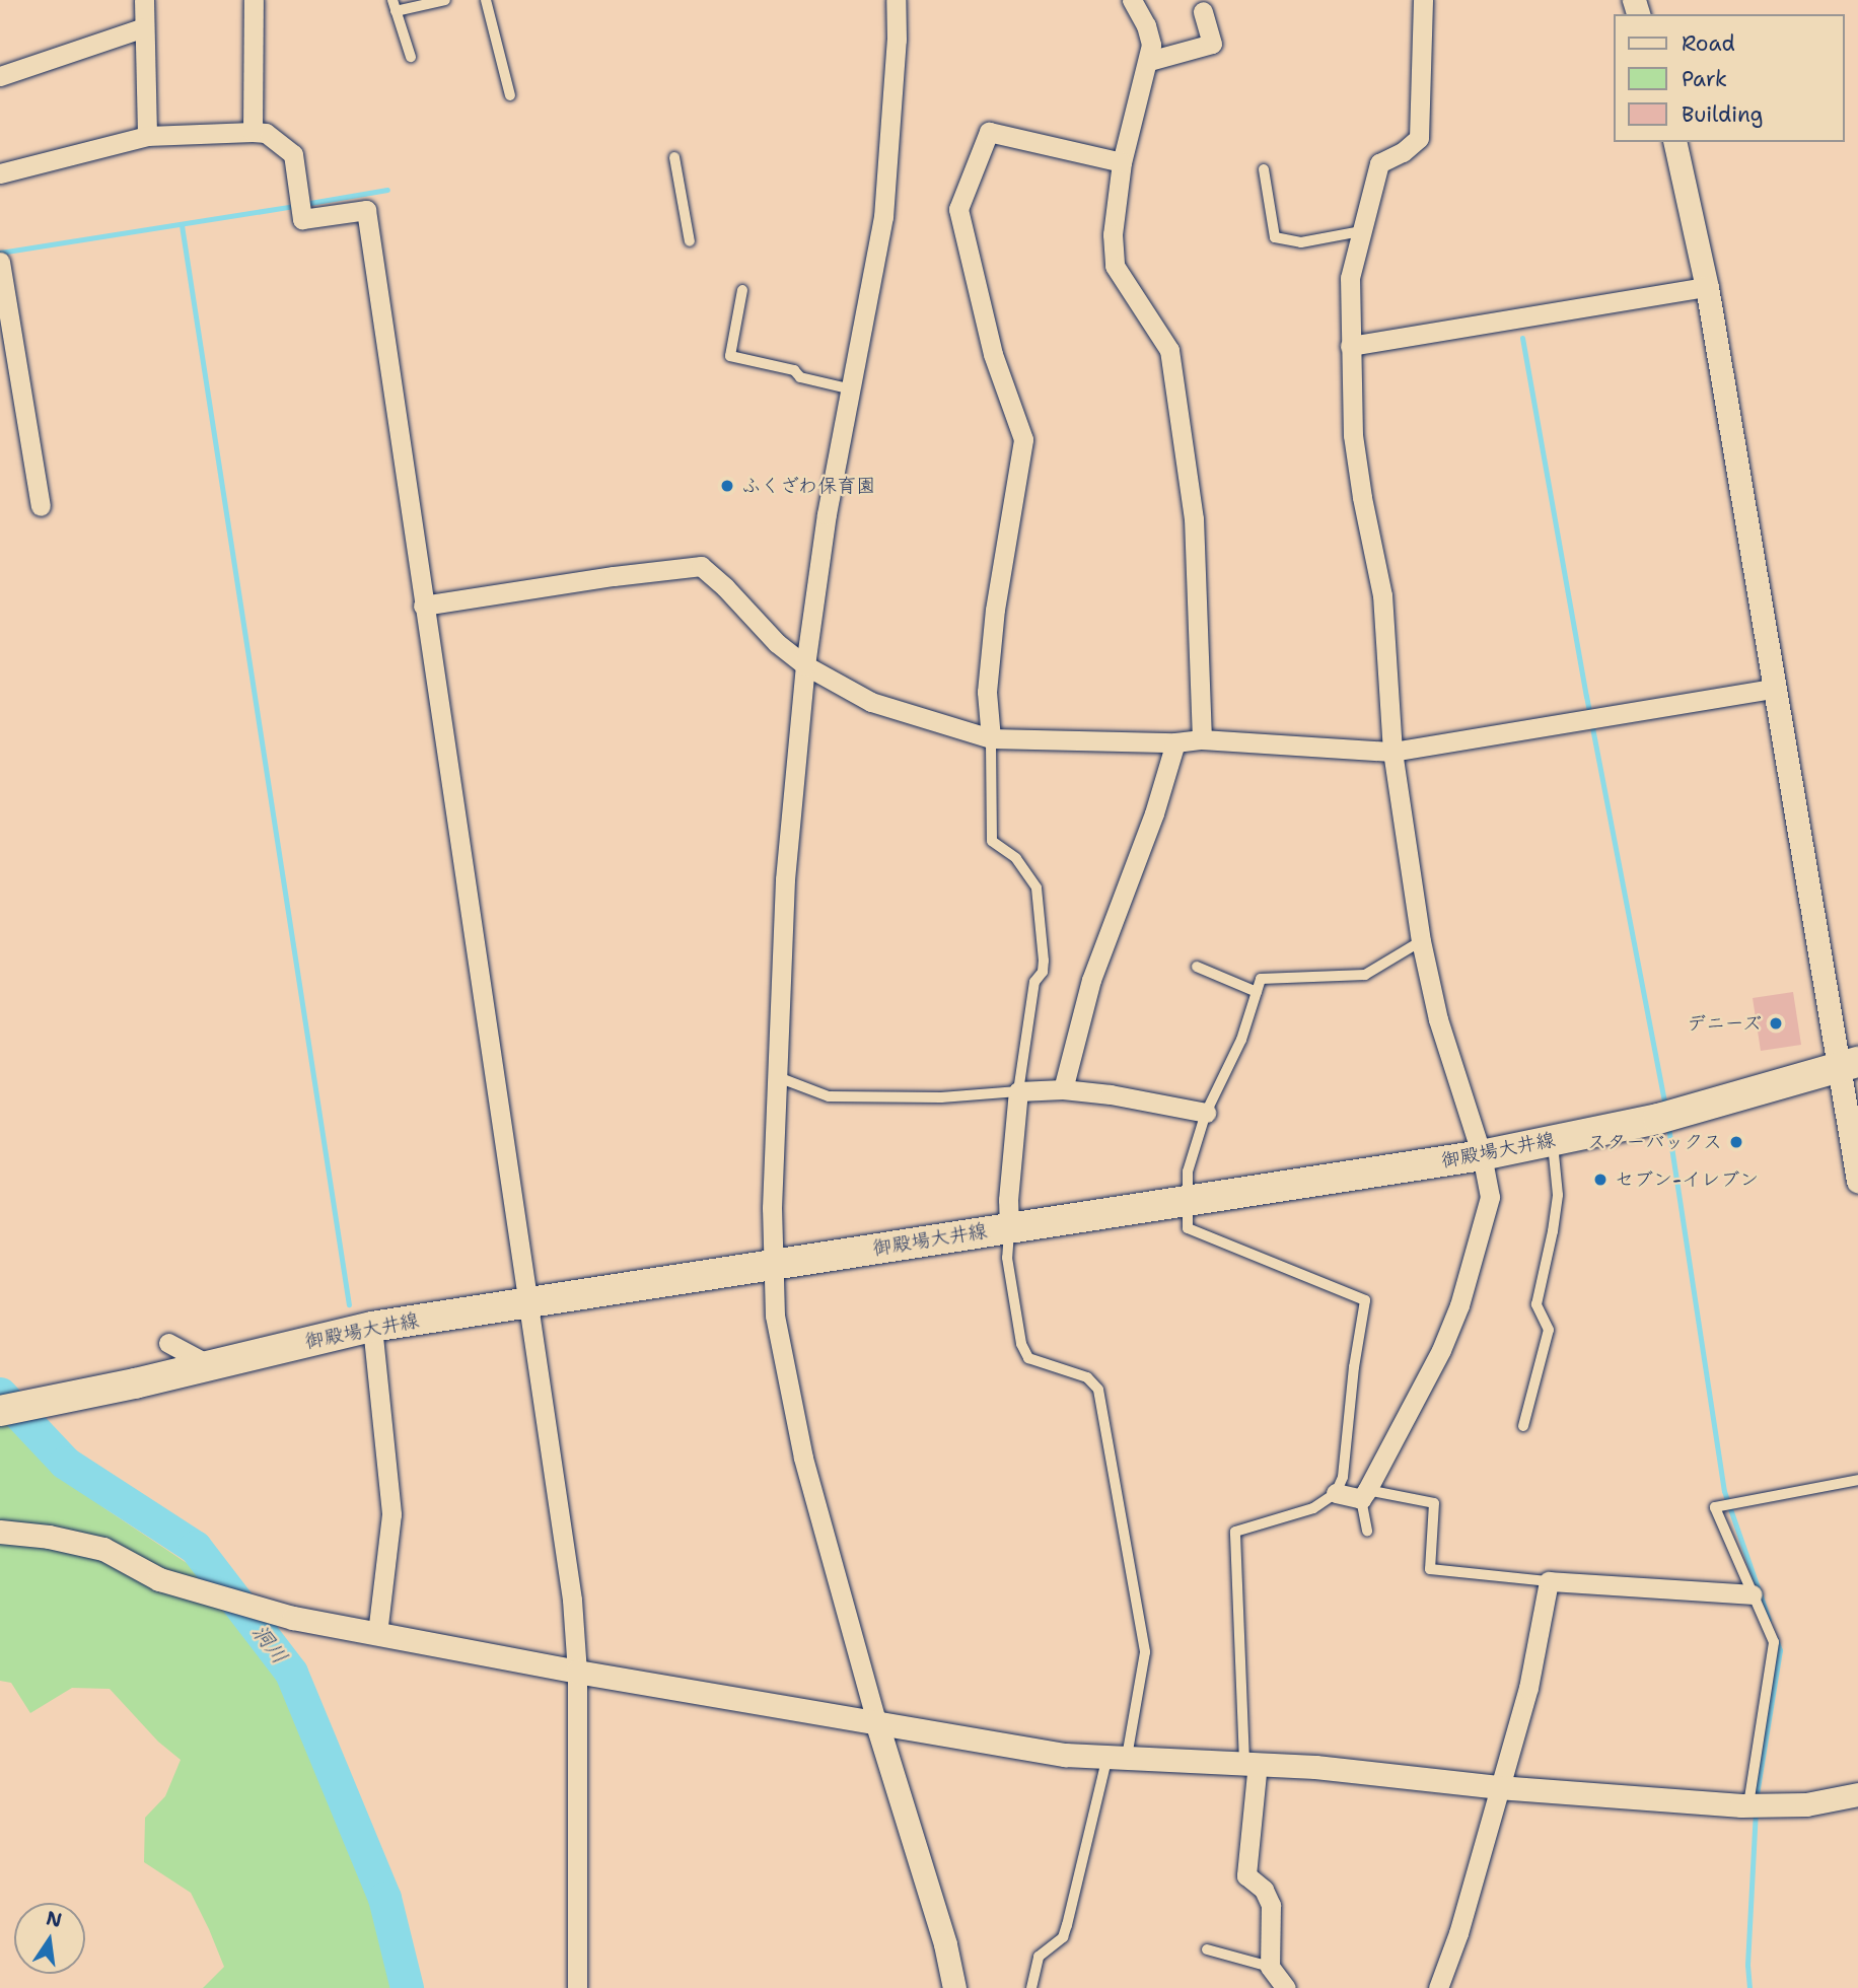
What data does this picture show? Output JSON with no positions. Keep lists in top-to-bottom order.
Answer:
{
  "streets": {
    "main road": ["御殿場大井線"]
  },
  "water": ["洞川"],
  "places": [
    "ふくざわ保育園",
    "デニーズ",
    "スターバックス",
    "セブン-イレブン"
  ],
  "legend": ["Road", "Park", "Building"],
  "north": "top"
}
